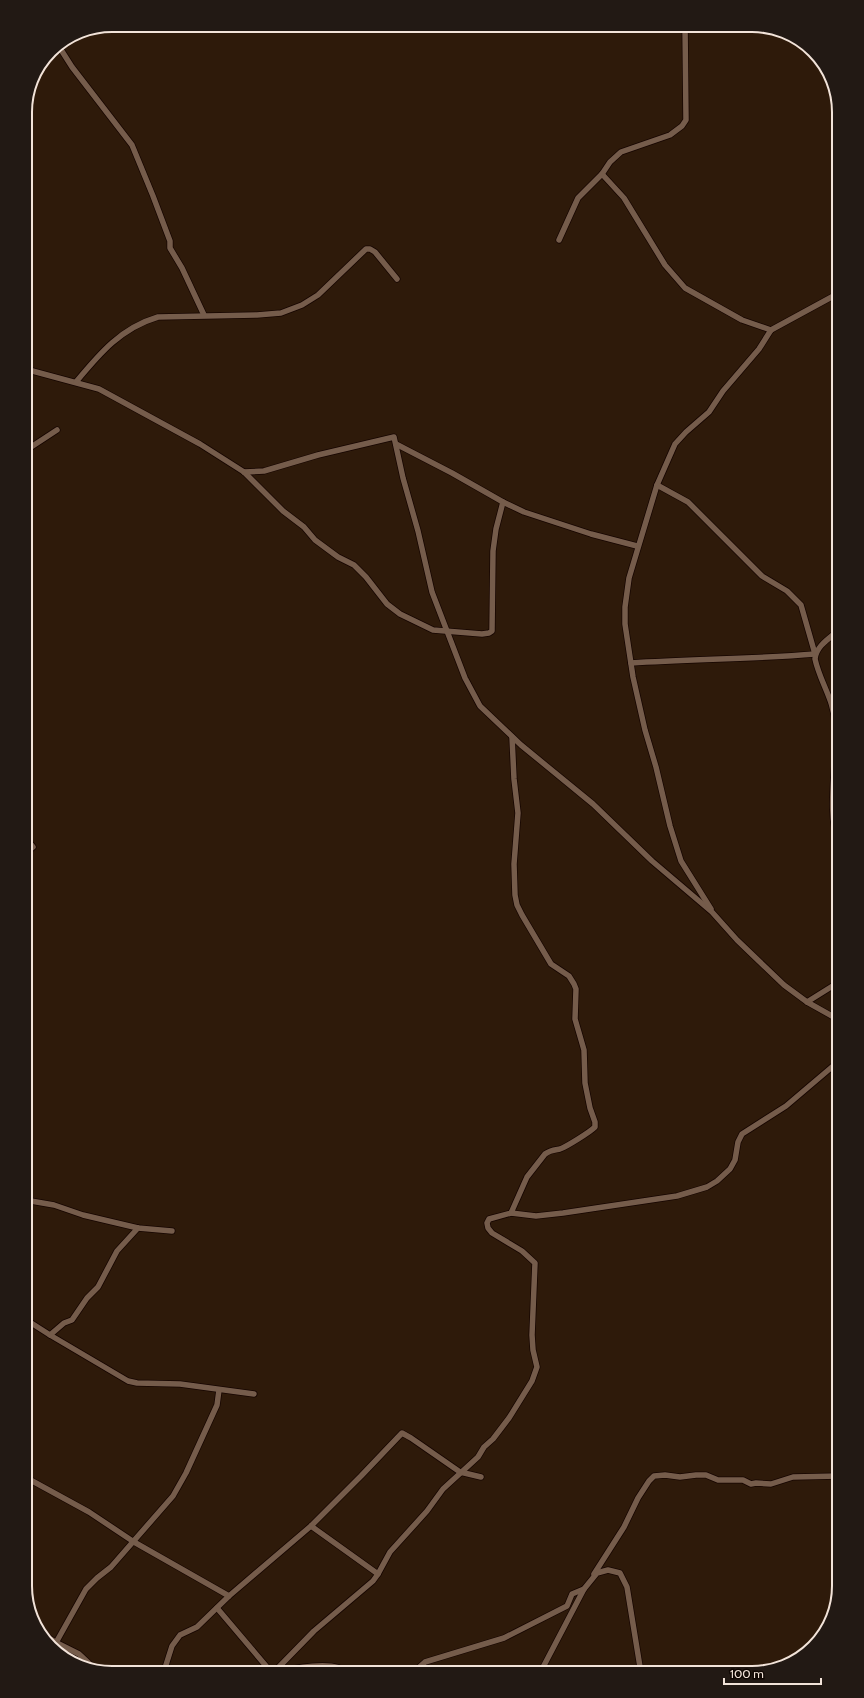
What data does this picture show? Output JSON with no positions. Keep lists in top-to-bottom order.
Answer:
{
  "scale_bar": "100 m"
}
